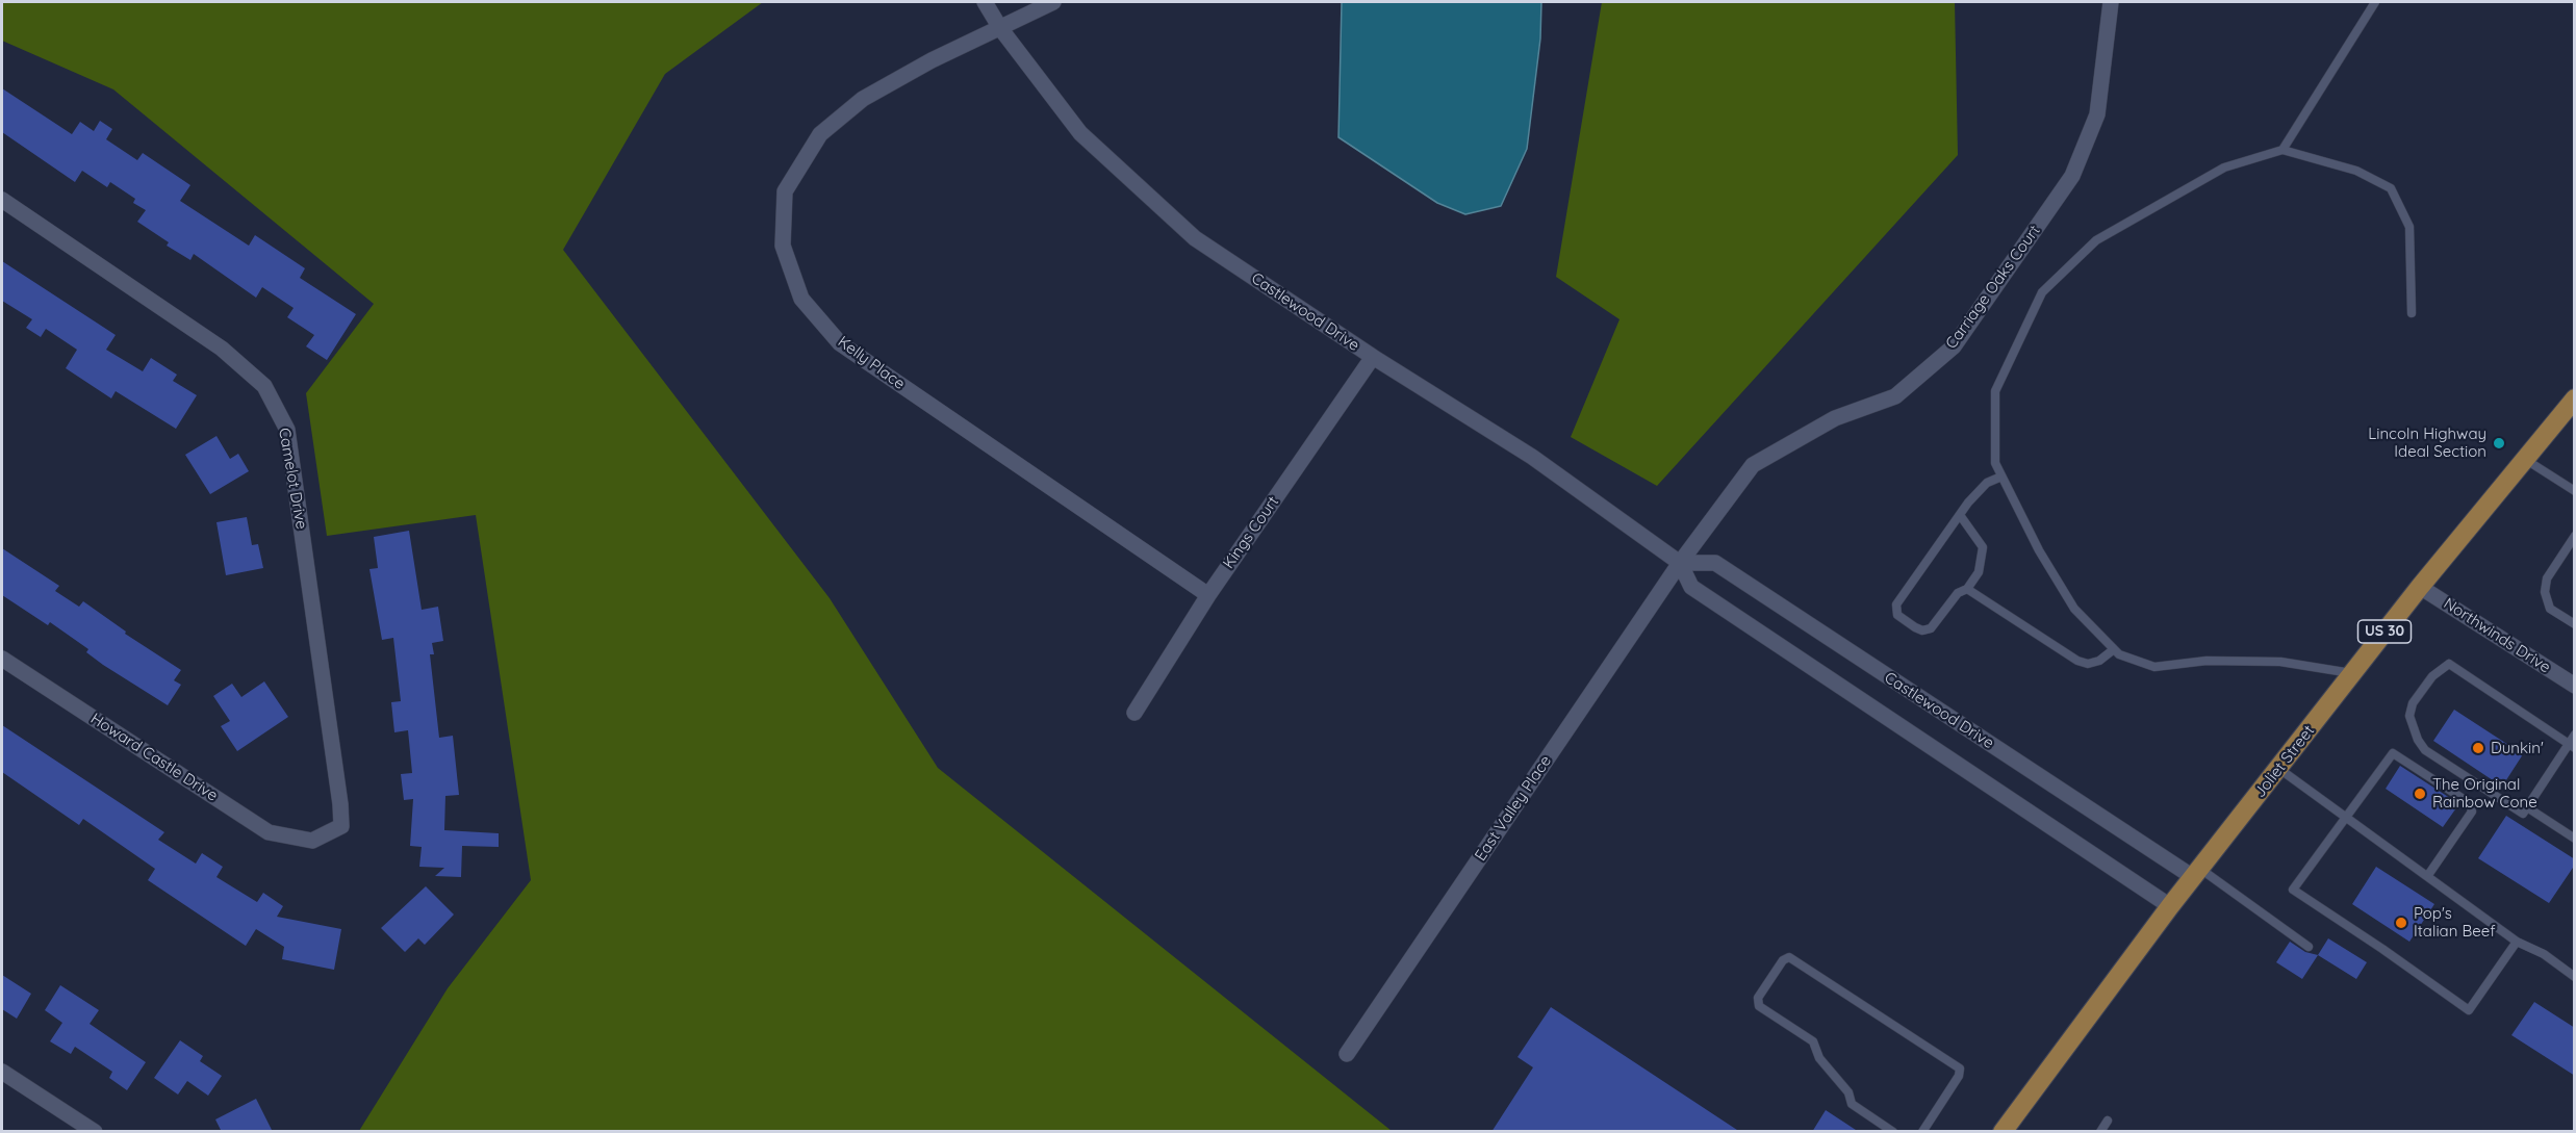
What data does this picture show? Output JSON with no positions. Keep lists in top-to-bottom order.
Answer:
{
  "streets": {
    "main road": ["US 30", "Joliet Street"],
    "street": [
      "Carriage Oaks Court",
      "Castlewood Drive",
      "Kelly Place",
      "Camelot Drive",
      "Kings Court",
      "Northwinds Drive",
      "Howard Castle Drive",
      "East Valley Place"
    ]
  },
  "crossings": [
    ["Carriage Oaks Court", "Castlewood Drive"],
    ["Carriage Oaks Court", "East Valley Place"],
    ["Castlewood Drive", "Kelly Place"],
    ["Castlewood Drive", "Kings Court"],
    ["Castlewood Drive", "Joliet Street"],
    ["Castlewood Drive", "East Valley Place"],
    ["Kelly Place", "Kings Court"],
    ["Camelot Drive", "Howard Castle Drive"],
    ["Northwinds Drive", "Joliet Street"]
  ],
  "places": [
    "Lincoln Highway Ideal Section",
    "Dunkin'",
    "The Original Rainbow Cone",
    "Pop's Italian Beef"
  ]
}
